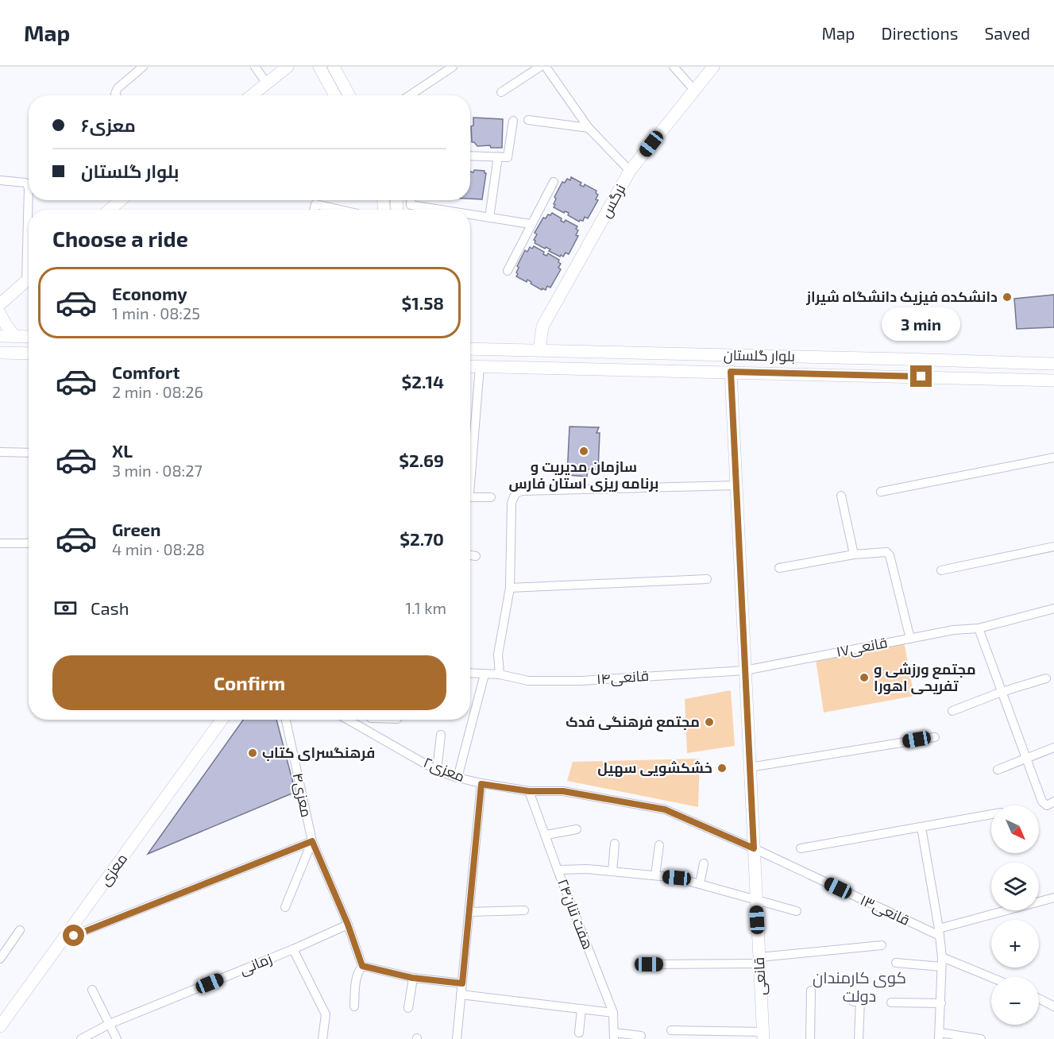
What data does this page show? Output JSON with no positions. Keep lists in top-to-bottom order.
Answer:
{
  "streets": {
    "street": [
      "نرگس",
      "بلوار گلستان",
      "۱۷قانعی",
      "۱۴قانعی",
      "۲معزی",
      "۴معزی",
      "معزی",
      "۱۳قانعی",
      "هفت تنان۲۴",
      "زمانی",
      "قانعی"
    ]
  },
  "crossings": [
    ["نرگس", "بلوار گلستان"],
    ["بلوار گلستان", "قانعی"],
    ["۱۷قانعی", "۱۴قانعی"],
    ["۱۷قانعی", "قانعی"],
    ["۱۴قانعی", "قانعی"],
    ["۲معزی", "۱۳قانعی"],
    ["۲معزی", "هفت تنان۲۴"],
    ["۲معزی", "قانعی"],
    ["۴معزی", "زمانی"],
    ["۱۳قانعی", "قانعی"]
  ],
  "districts": ["کوی کارمندان دولت"],
  "places": [
    "دانشکده فیزیک دانشگاه شیراز",
    "سازمان مدیریت و برنامه ریزی استان فارس",
    "مجتمع ورزشی و تفریحی اهورا",
    "مجتمع فرهنگی فدک",
    "فرهنگسرای کتاب",
    "خشکشویی سهیل"
  ],
  "north": "bottom right",
  "page": {
    "header": "Map",
    "nav": ["Map", "Directions", "Saved"],
    "banner": ["۶معزی", "بلوار گلستان"],
    "heading": "Choose a ride",
    "list": [
      {
        "name": "Economy",
        "note": "1 min · 08:25",
        "value": "$1.58"
      },
      {
        "name": "Comfort",
        "note": "2 min · 08:26",
        "value": "$2.14"
      },
      {
        "name": "XL",
        "note": "3 min · 08:27",
        "value": "$2.69"
      },
      {
        "name": "Green",
        "note": "4 min · 08:28",
        "value": "$2.70"
      }
    ],
    "bubble": "3 min",
    "pay": ["Cash", "1.1 km"],
    "buttons": "Confirm",
    "map_buttons": ["+", "−"]
  }
}
